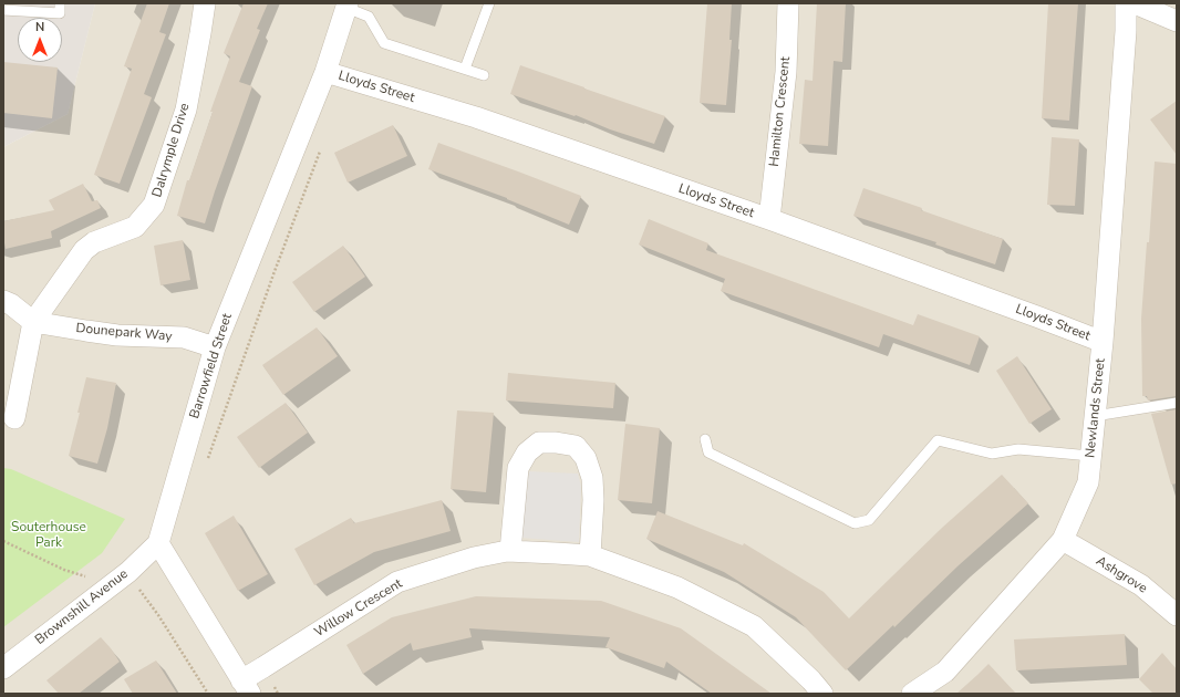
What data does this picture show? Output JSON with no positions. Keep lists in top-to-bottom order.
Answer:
{
  "streets": {
    "street": [
      "Lloyds Street",
      "Hamilton Crescent",
      "Dalrymple Drive",
      "Dounepark Way",
      "Barrowfield Street",
      "Newlands Street",
      "Ashgrove",
      "Brownshill Avenue",
      "Willow Crescent"
    ]
  },
  "crossings": [
    ["Lloyds Street", "Hamilton Crescent"],
    ["Lloyds Street", "Barrowfield Street"],
    ["Lloyds Street", "Newlands Street"],
    ["Dalrymple Drive", "Dounepark Way"],
    ["Dounepark Way", "Barrowfield Street"],
    ["Barrowfield Street", "Brownshill Avenue"],
    ["Newlands Street", "Ashgrove"]
  ],
  "parks": ["Souterhouse Park"],
  "north": "top"
}
